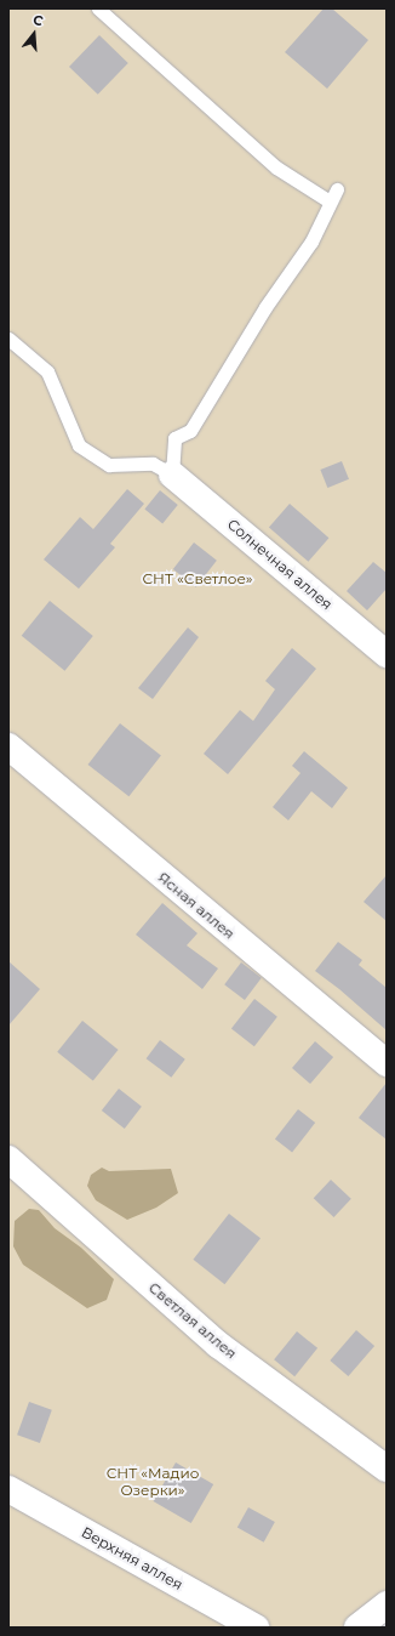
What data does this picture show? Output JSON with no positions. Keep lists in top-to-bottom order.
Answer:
{
  "streets": {
    "street": [
      "Солнечная аллея",
      "Ясная аллея",
      "Светлая аллея",
      "Верхняя аллея"
    ]
  },
  "parks": ["СНТ «Светлое»", "СНТ «Мадио Озерки»"],
  "north": "top"
}
